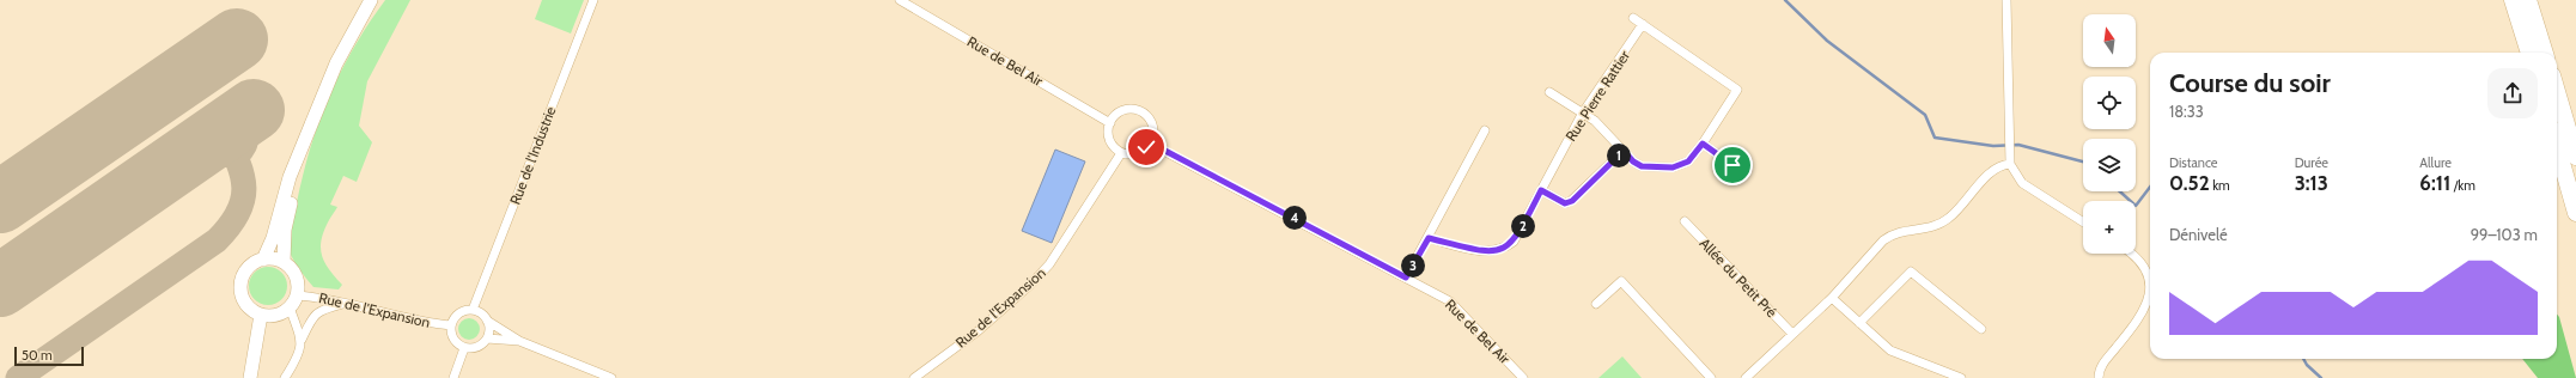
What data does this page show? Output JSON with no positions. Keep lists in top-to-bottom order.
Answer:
{
  "streets": {
    "street": [
      "Rue de Bel Air",
      "Rue Pierre Rattier",
      "Rue de l'Industrie",
      "Allée du Petit Pré",
      "Rue de l'Expansion"
    ]
  },
  "crossings": [
    ["Rue de Bel Air", "Rue de l'Expansion"],
    ["Rue de l'Industrie", "Rue de l'Expansion"]
  ],
  "scale_bar": "50 m",
  "north": "top",
  "page": {
    "map_buttons": "+",
    "heading": ["Course du soir", "18:33"],
    "stats": [
      ["Distance", "0.52 km"],
      ["Durée", "3:13"],
      ["Allure", "6:11 /km"]
    ],
    "pins": [
      "1",
      "4",
      "2",
      "3"
    ],
    "chart": ["Dénivelé", "99–103 m"],
    "scale": "50 m"
  }
}
